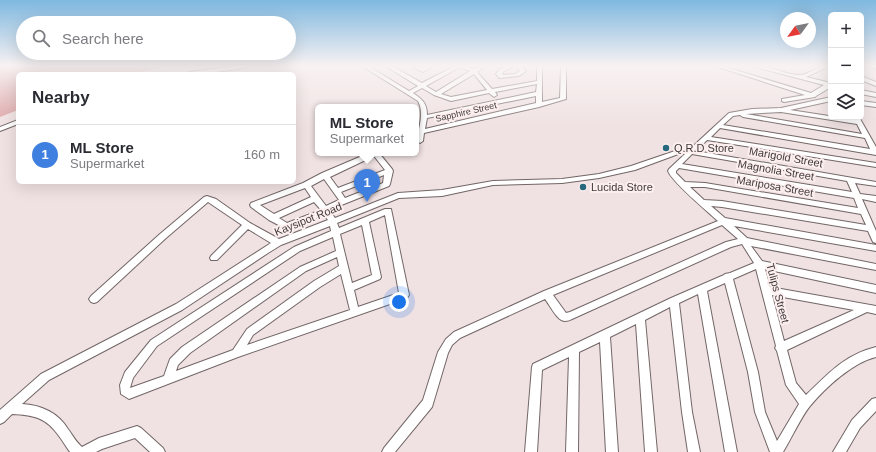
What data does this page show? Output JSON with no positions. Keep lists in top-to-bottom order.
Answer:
{
  "streets": {
    "street": [
      "Sapphire Street",
      "Marigold Street",
      "Magnolia Street",
      "Mariposa Street",
      "Kaysipot Road",
      "Tulips Street"
    ]
  },
  "crossings": [
    ["Marigold Street", "Kaysipot Road"],
    ["Magnolia Street", "Tulips Street"],
    ["Mariposa Street", "Tulips Street"]
  ],
  "places": ["Q.R.D Store", "Lucida Store"],
  "north": "bottom left",
  "page": {
    "map_buttons": ["+", "−"],
    "search": "Search here",
    "heading": "Nearby",
    "popup": ["ML Store", "Supermarket"],
    "list": [
      {
        "mark": "1",
        "name": "ML Store",
        "note": "Supermarket",
        "value": "160 m"
      }
    ],
    "pins": "1"
  }
}
